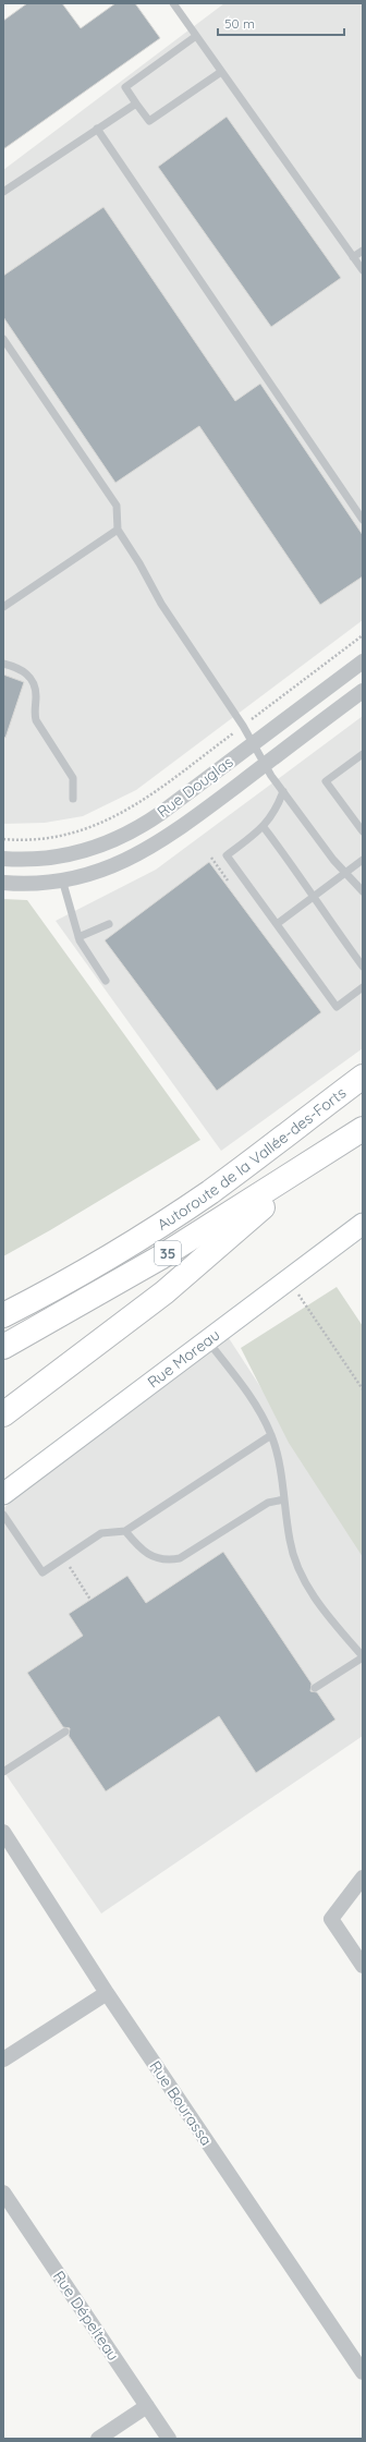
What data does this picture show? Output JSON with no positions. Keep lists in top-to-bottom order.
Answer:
{
  "streets": {
    "highway": ["Autoroute de la Vallée-des-Forts", "35"],
    "street": [
      "Rue Douglas",
      "Rue Moreau",
      "Rue Bourassa",
      "Rue Dépelteau"
    ]
  },
  "scale_bar": "50 m"
}
